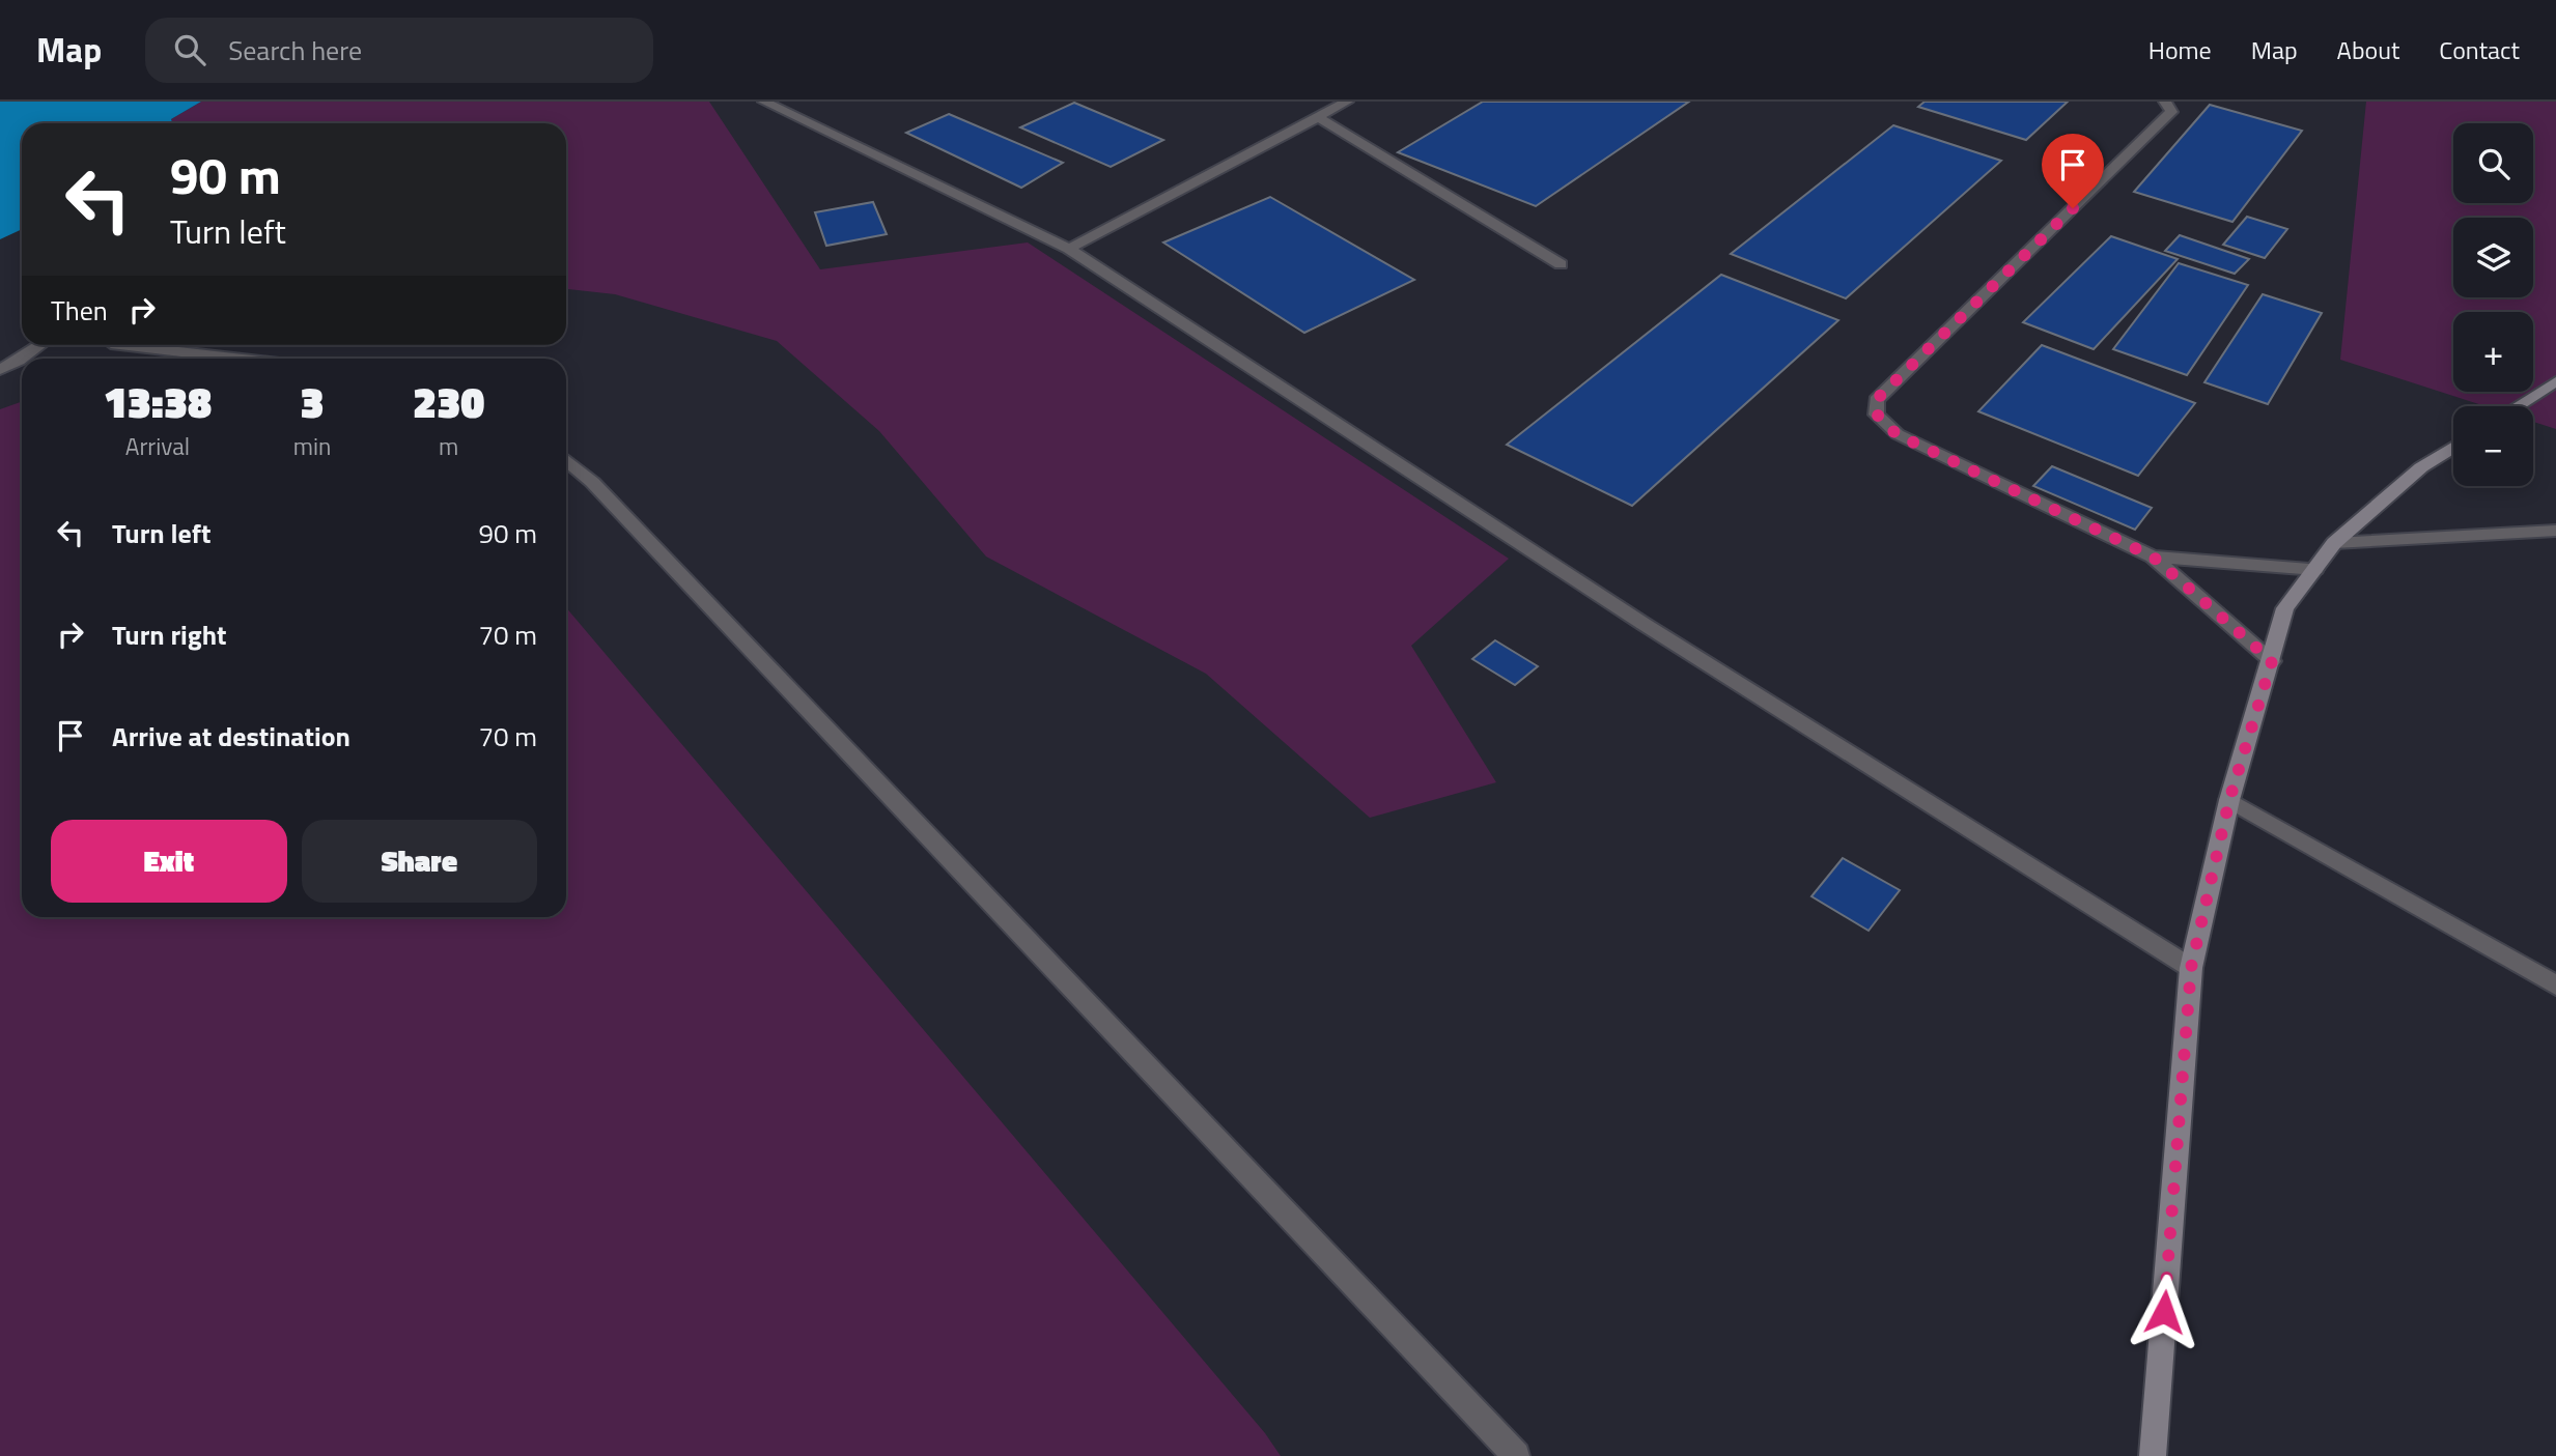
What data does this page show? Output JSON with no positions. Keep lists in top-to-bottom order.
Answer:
{
  "page": {
    "header": "Map",
    "search": "Search here",
    "nav": [
      "Home",
      "Map",
      "About",
      "Contact"
    ],
    "map_buttons": ["+", "−"],
    "turn": ["90 m", "Turn left"],
    "then": "Then",
    "eta": [
      "13:38",
      "Arrival",
      "3",
      "min",
      "230",
      "m"
    ],
    "list": [
      {
        "name": "Turn left",
        "value": "90 m"
      },
      {
        "name": "Turn right",
        "value": "70 m"
      },
      {
        "name": "Arrive at destination",
        "value": "70 m"
      }
    ],
    "buttons": ["Exit", "Share"]
  }
}
